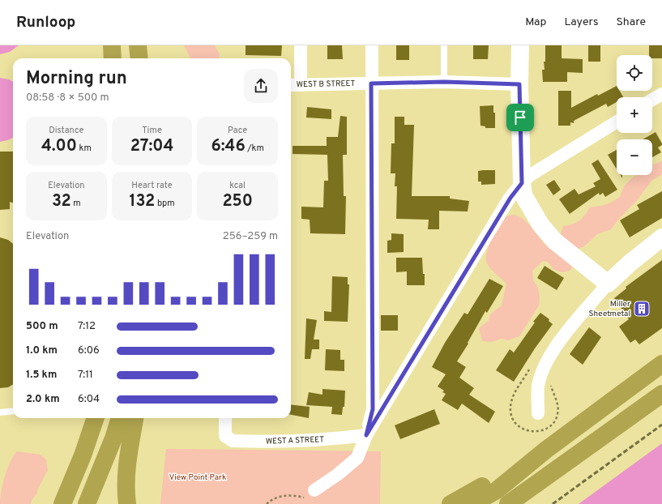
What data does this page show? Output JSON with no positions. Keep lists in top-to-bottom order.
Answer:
{
  "streets": {
    "street": ["WEST B STREET", "WEST A STREET"]
  },
  "parks": ["View Point Park"],
  "places": {
    "building": ["Miller Sheetmetal"]
  },
  "page": {
    "header": "Runloop",
    "nav": ["Map", "Layers", "Share"],
    "map_buttons": ["+", "−"],
    "heading": ["Morning run", "08:58 · 8 × 500 m"],
    "stats": [
      ["Distance", "4.00 km"],
      ["Time", "27:04"],
      ["Pace", "6:46 /km"],
      ["Elevation", "32 m"],
      ["Heart rate", "132 bpm"],
      ["kcal", "250"]
    ],
    "chart": ["Elevation", "256–259 m"],
    "list": [
      {
        "name": "500 m",
        "note": "7:12"
      },
      {
        "name": "1.0 km",
        "note": "6:06"
      },
      {
        "name": "1.5 km",
        "note": "7:11"
      },
      {
        "name": "2.0 km",
        "note": "6:04"
      }
    ]
  }
}
